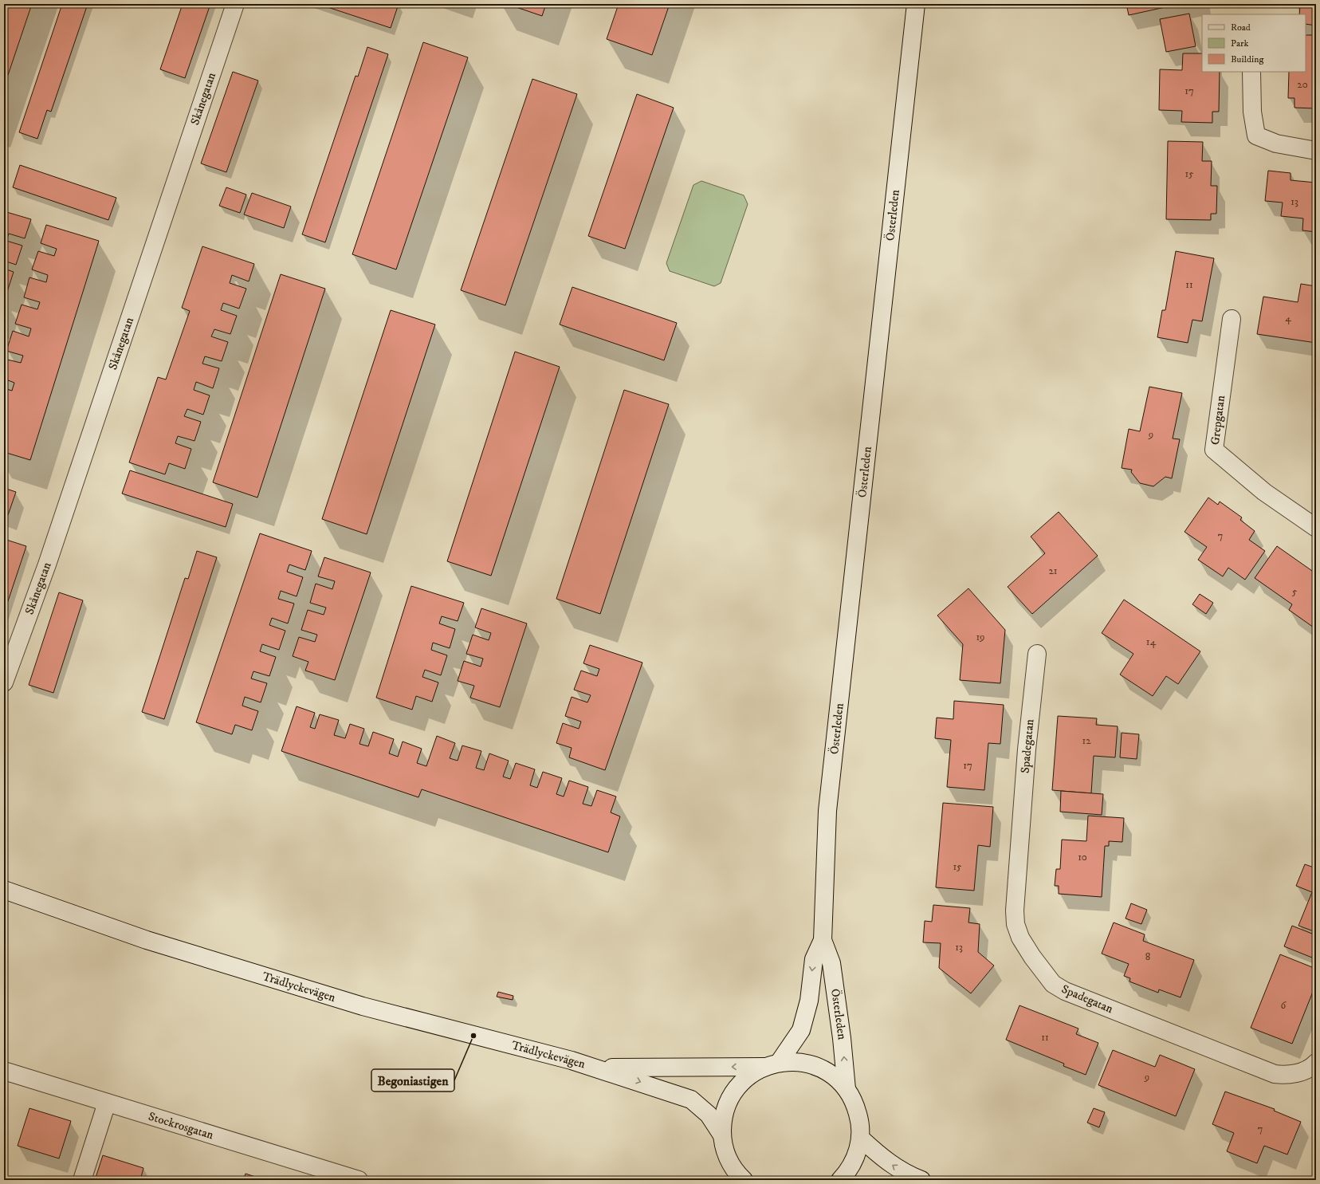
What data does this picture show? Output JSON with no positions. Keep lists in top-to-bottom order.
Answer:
{
  "streets": {
    "street": [
      "Skånegatan",
      "Österleden",
      "Grepgatan",
      "Spadegatan",
      "Trädlyckevägen",
      "Stockrosgatan"
    ]
  },
  "crossings": [
    ["Österleden", "Trädlyckevägen"]
  ],
  "places": ["Begoniastigen"],
  "house_numbers": [
    "20",
    "17",
    "15",
    "13",
    "11",
    "4",
    "9",
    "7",
    "21",
    "5",
    "19",
    "14",
    "12",
    "17",
    "10",
    "15",
    "13",
    "8",
    "6",
    "11",
    "9",
    "7"
  ],
  "legend": ["Road", "Park", "Building"]
}
